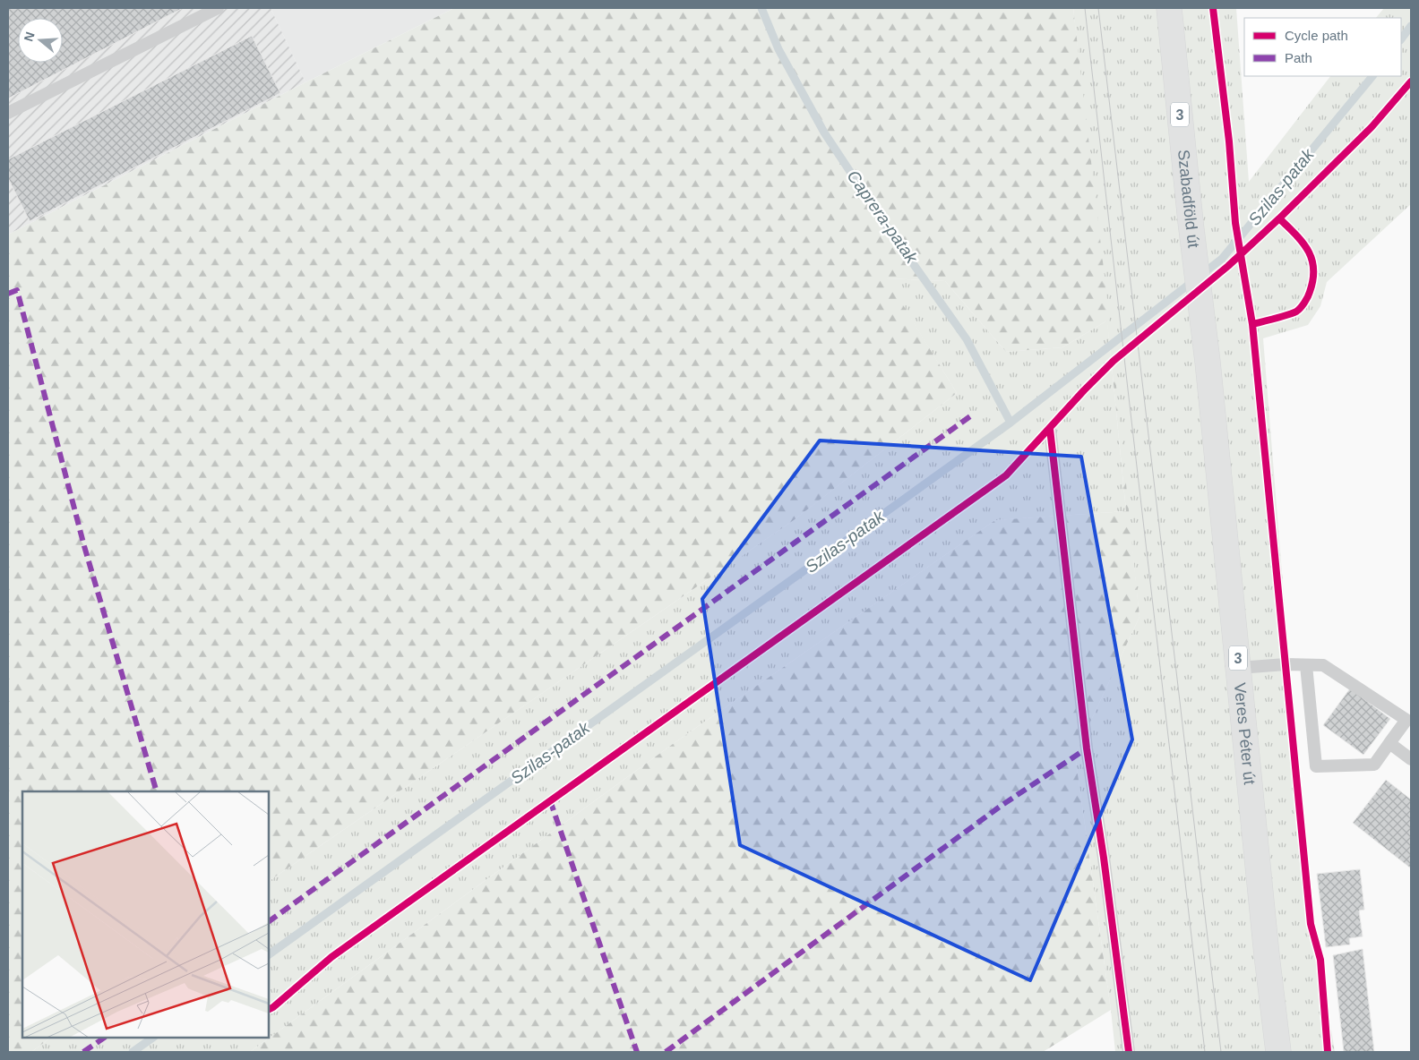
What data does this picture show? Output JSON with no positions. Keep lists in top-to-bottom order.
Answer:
{
  "streets": {
    "main road": ["3", "Szabadföld út", "Veres Péter út"]
  },
  "crossings": [
    ["Szabadföld út", "Veres Péter út"]
  ],
  "water": ["Szilas-patak", "Caprera-patak"],
  "legend": ["Cycle path", "Path"],
  "north": "left"
}
